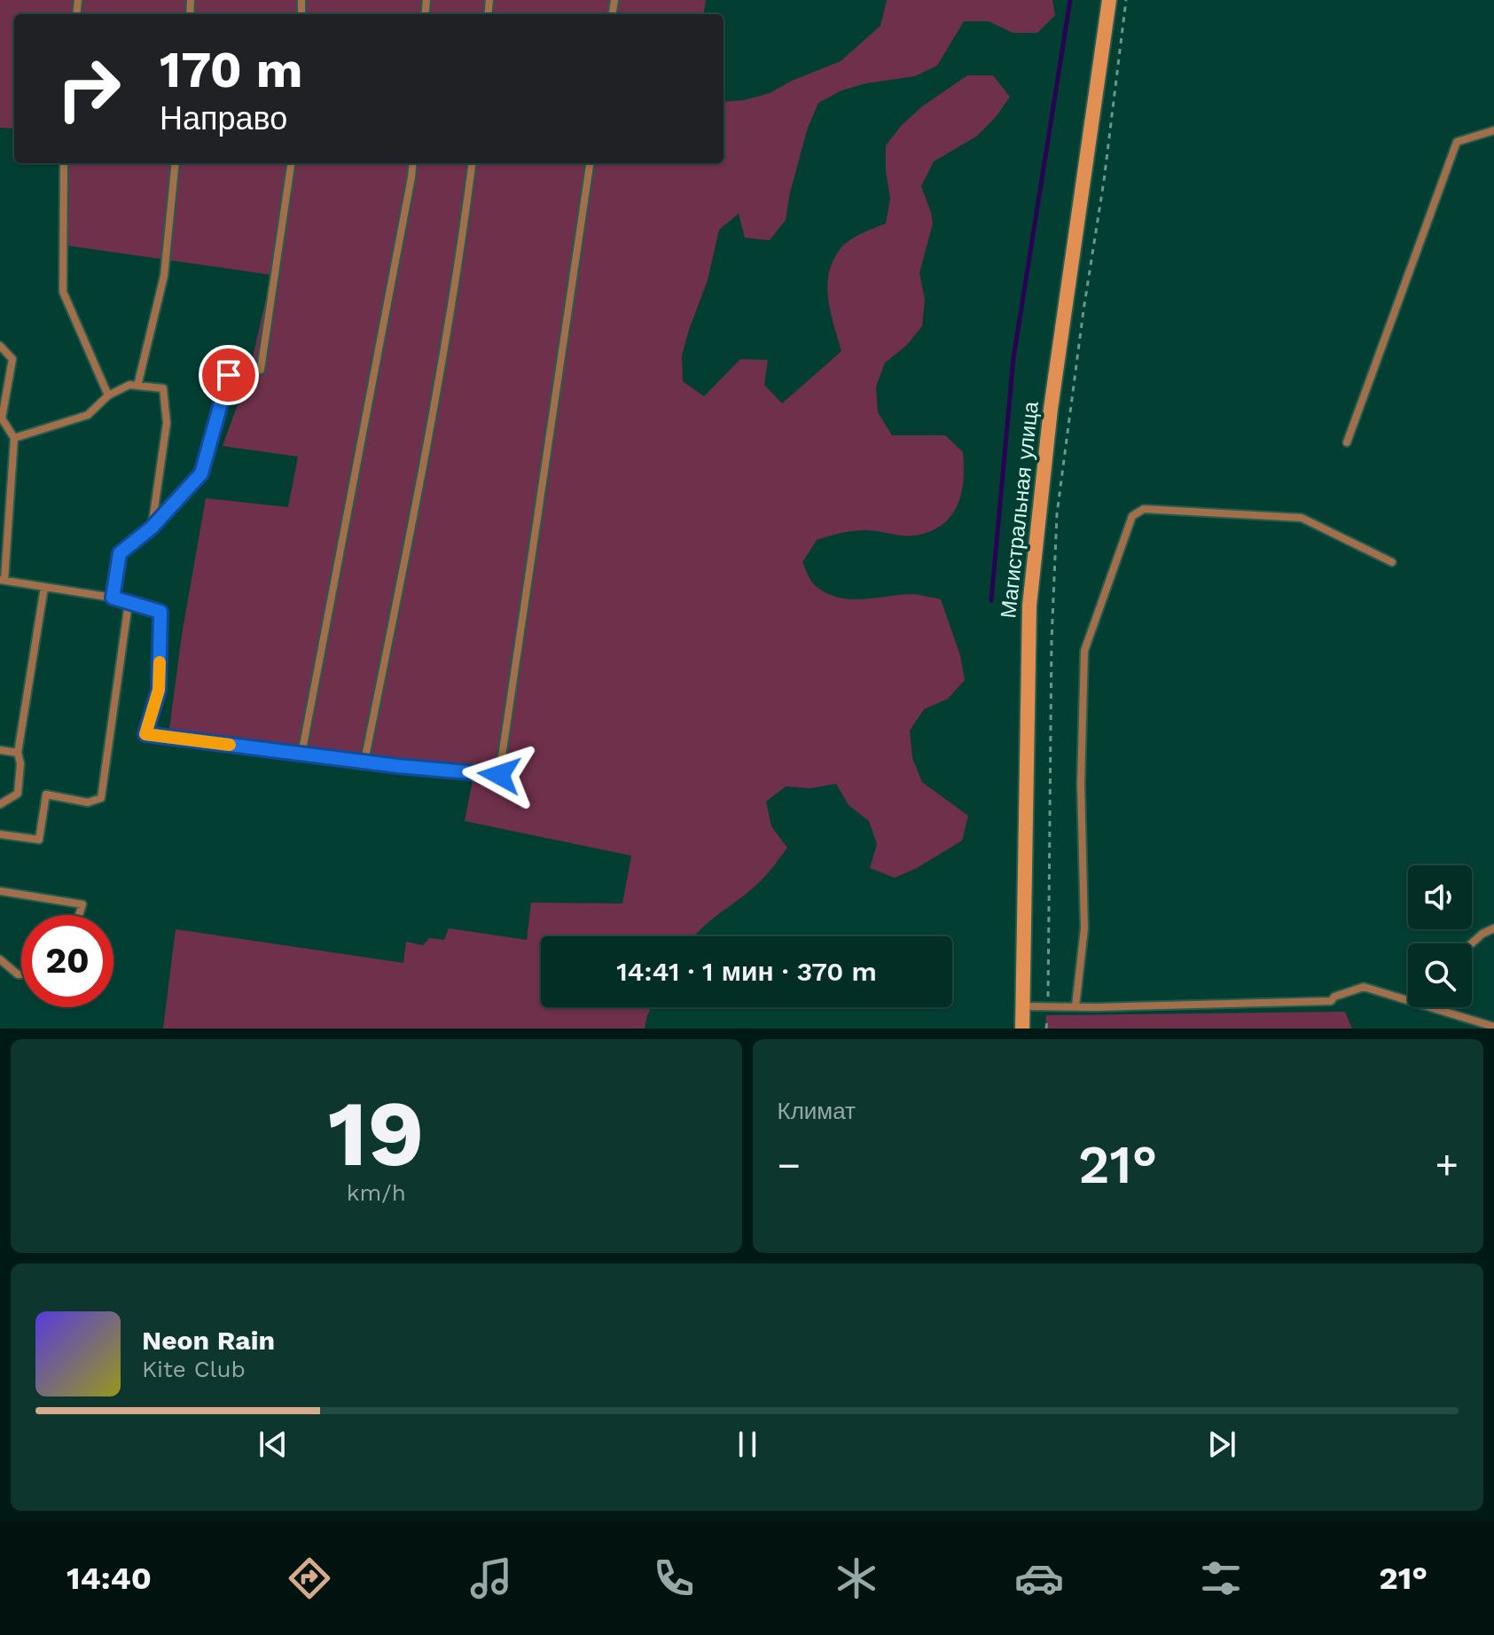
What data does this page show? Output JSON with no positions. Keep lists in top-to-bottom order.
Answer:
{
  "streets": {
    "main road": ["Магистральная улица"]
  },
  "page": {
    "turn": ["170 m", "Направо"],
    "limit": "20",
    "trip": "14:41 · 1 мин · 370 m",
    "tile": [
      ["19", "km/h"],
      "Климат"
    ],
    "heat": ["−", "21°", "+"],
    "song": ["Neon Rain", "Kite Club"],
    "tabs": ["14:40", "21°"]
  }
}
